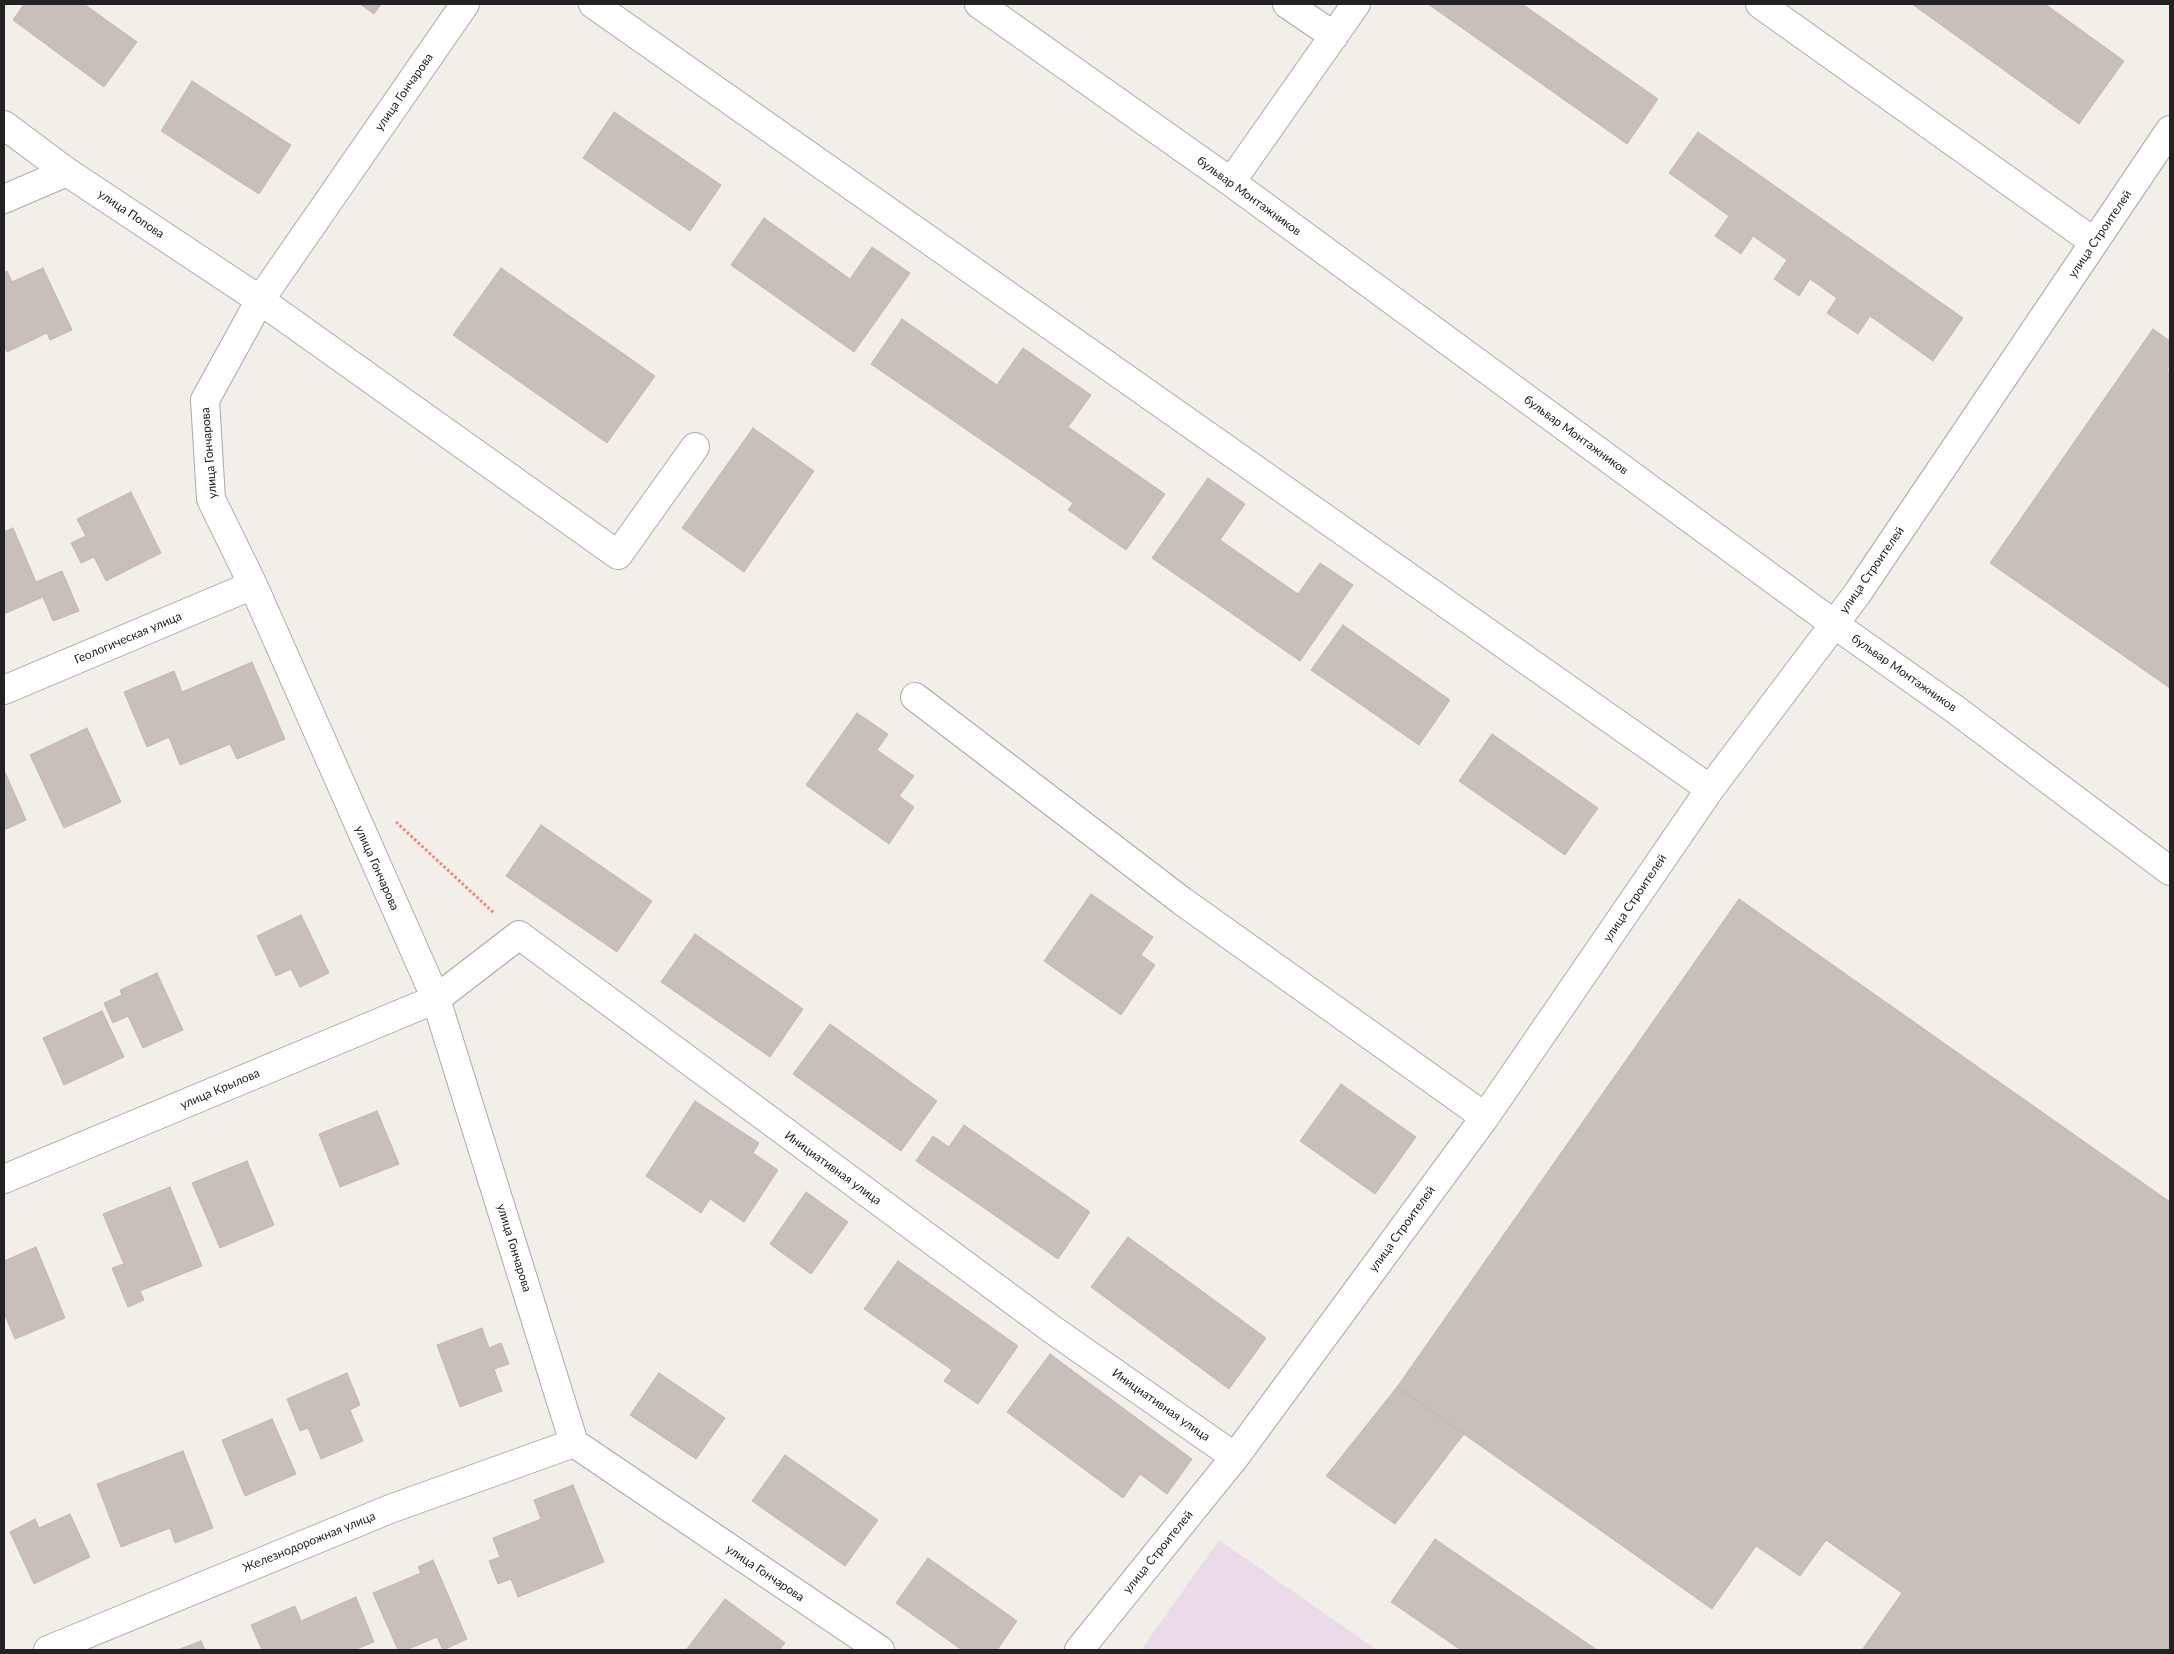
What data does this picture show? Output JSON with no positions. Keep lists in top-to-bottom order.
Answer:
{
  "streets": {
    "street": [
      "улица Гончарова",
      "бульвар Монтажников",
      "улица Попова",
      "улица Строителей",
      "Геологическая улица",
      "улица Крылова",
      "Инициативная улица",
      "Железнодорожная улица"
    ]
  },
  "crossings": [
    ["улица Гончарова", "улица Попова"],
    ["улица Гончарова", "Геологическая улица"],
    ["улица Гончарова", "улица Крылова"],
    ["улица Гончарова", "Железнодорожная улица"],
    ["бульвар Монтажников", "улица Строителей"],
    ["улица Строителей", "Инициативная улица"]
  ]
}
